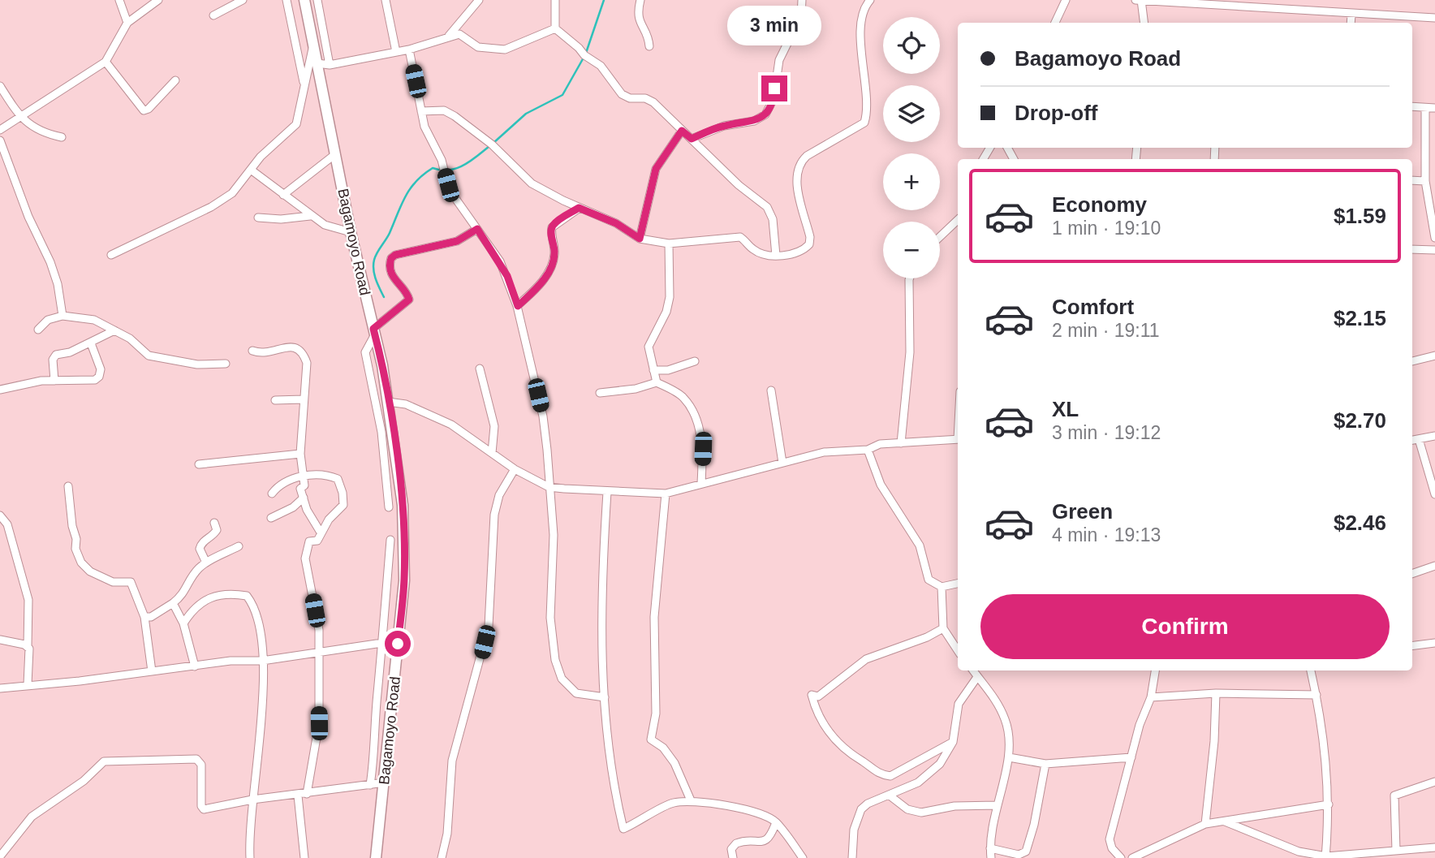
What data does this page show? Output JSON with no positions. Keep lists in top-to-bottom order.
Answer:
{
  "streets": {
    "highway": ["Bagamoyo Road"]
  },
  "page": {
    "bubble": "3 min",
    "map_buttons": ["+", "−"],
    "banner": ["Bagamoyo Road", "Drop-off"],
    "list": [
      {
        "name": "Economy",
        "note": "1 min · 19:10",
        "value": "$1.59"
      },
      {
        "name": "Comfort",
        "note": "2 min · 19:11",
        "value": "$2.15"
      },
      {
        "name": "XL",
        "note": "3 min · 19:12",
        "value": "$2.70"
      },
      {
        "name": "Green",
        "note": "4 min · 19:13",
        "value": "$2.46"
      }
    ],
    "buttons": "Confirm"
  }
}
